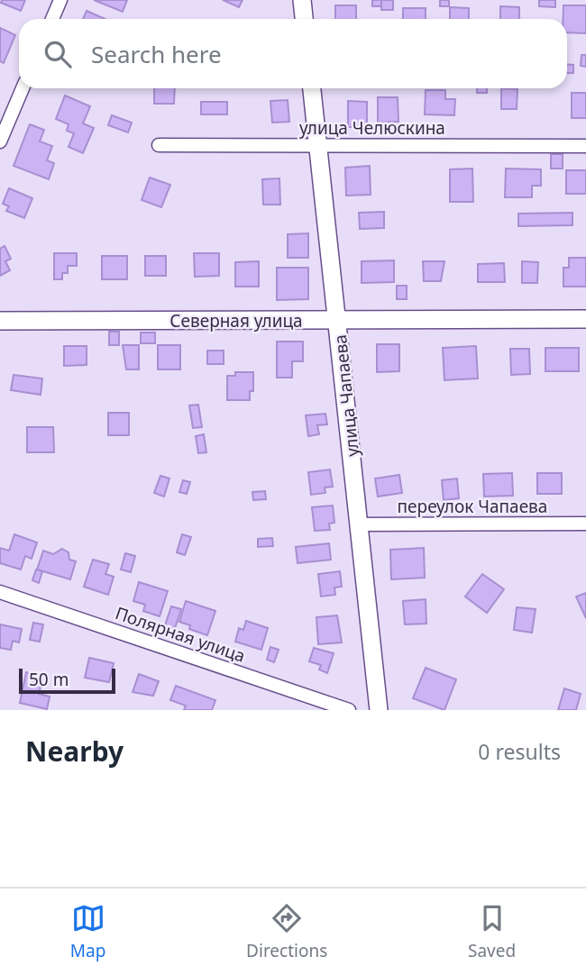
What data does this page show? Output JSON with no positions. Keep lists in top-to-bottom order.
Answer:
{
  "streets": {
    "street": [
      "улица Челюскина",
      "Северная улица",
      "улица Чапаева",
      "переулок Чапаева",
      "Полярная улица"
    ]
  },
  "crossings": [
    ["улица Челюскина", "улица Чапаева"],
    ["Северная улица", "улица Чапаева"],
    ["улица Чапаева", "переулок Чапаева"]
  ],
  "scale_bar": "50 m",
  "page": {
    "search": "Search here",
    "scale": "50 m",
    "heading": ["Nearby", "0 results"],
    "nav": ["Map", "Directions", "Saved"]
  }
}
